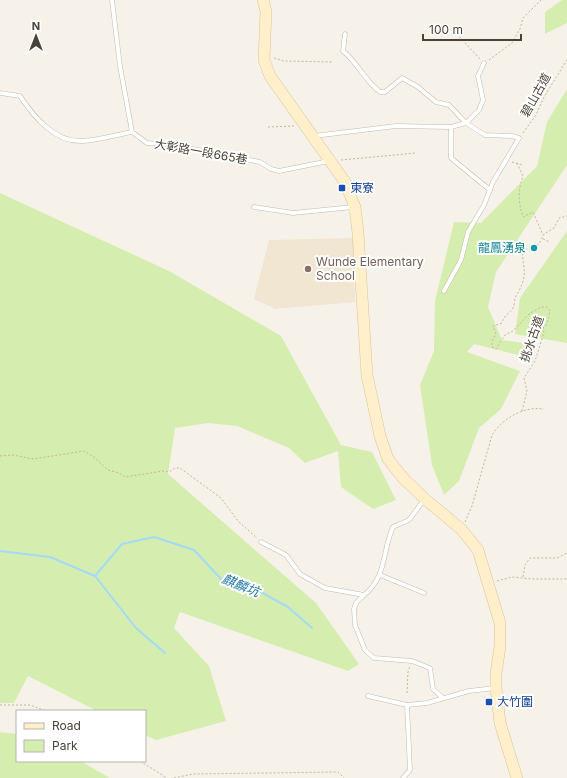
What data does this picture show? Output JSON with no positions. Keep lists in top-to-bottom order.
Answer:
{
  "streets": {
    "lane": ["大彰路一段665巷"],
    "path": ["碧山古道", "挑水古道"]
  },
  "water": ["麒麟坑"],
  "places": {
    "transit": ["東寮", "大竹圍"],
    "other": ["龍鳳湧泉", "Wunde Elementary School"]
  },
  "legend": ["Road", "Park"],
  "scale_bar": "100 m",
  "north": "top"
}
